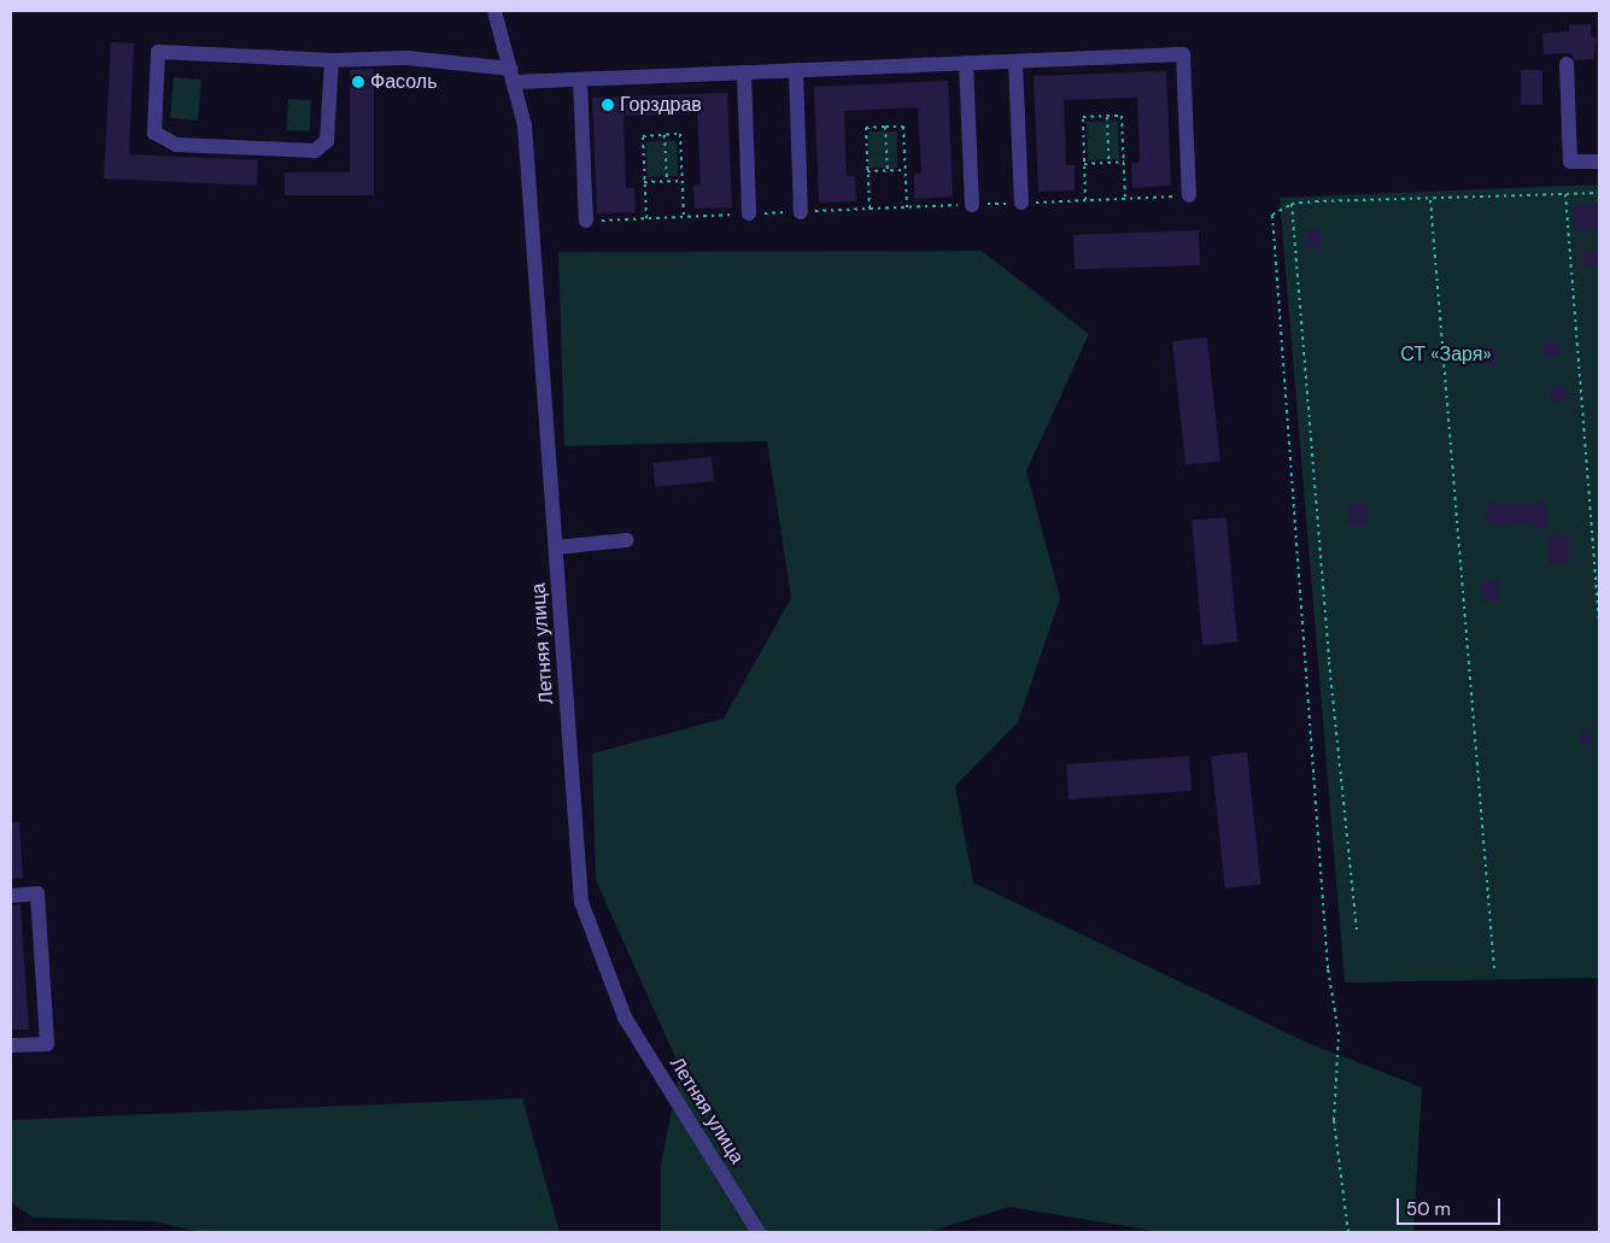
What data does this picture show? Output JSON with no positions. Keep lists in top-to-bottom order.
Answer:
{
  "streets": {
    "street": ["Летняя улица"]
  },
  "parks": ["СТ «Заря»"],
  "places": ["Фасоль", "Горздрав"],
  "scale_bar": "50 m"
}
